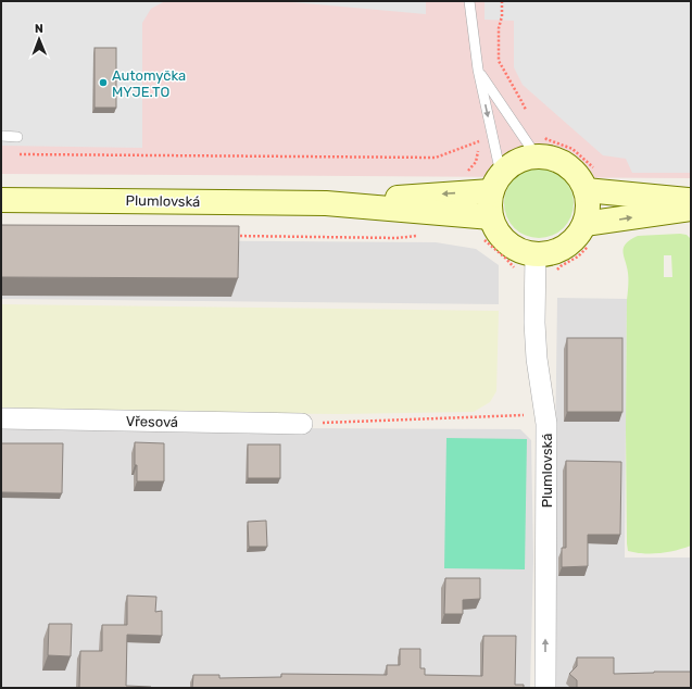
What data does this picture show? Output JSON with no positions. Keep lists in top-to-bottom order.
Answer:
{
  "streets": {
    "main road": ["Plumlovská"],
    "street": ["Vřesová"]
  },
  "places": ["Automyčka MYJE.TO"],
  "north": "top"
}
